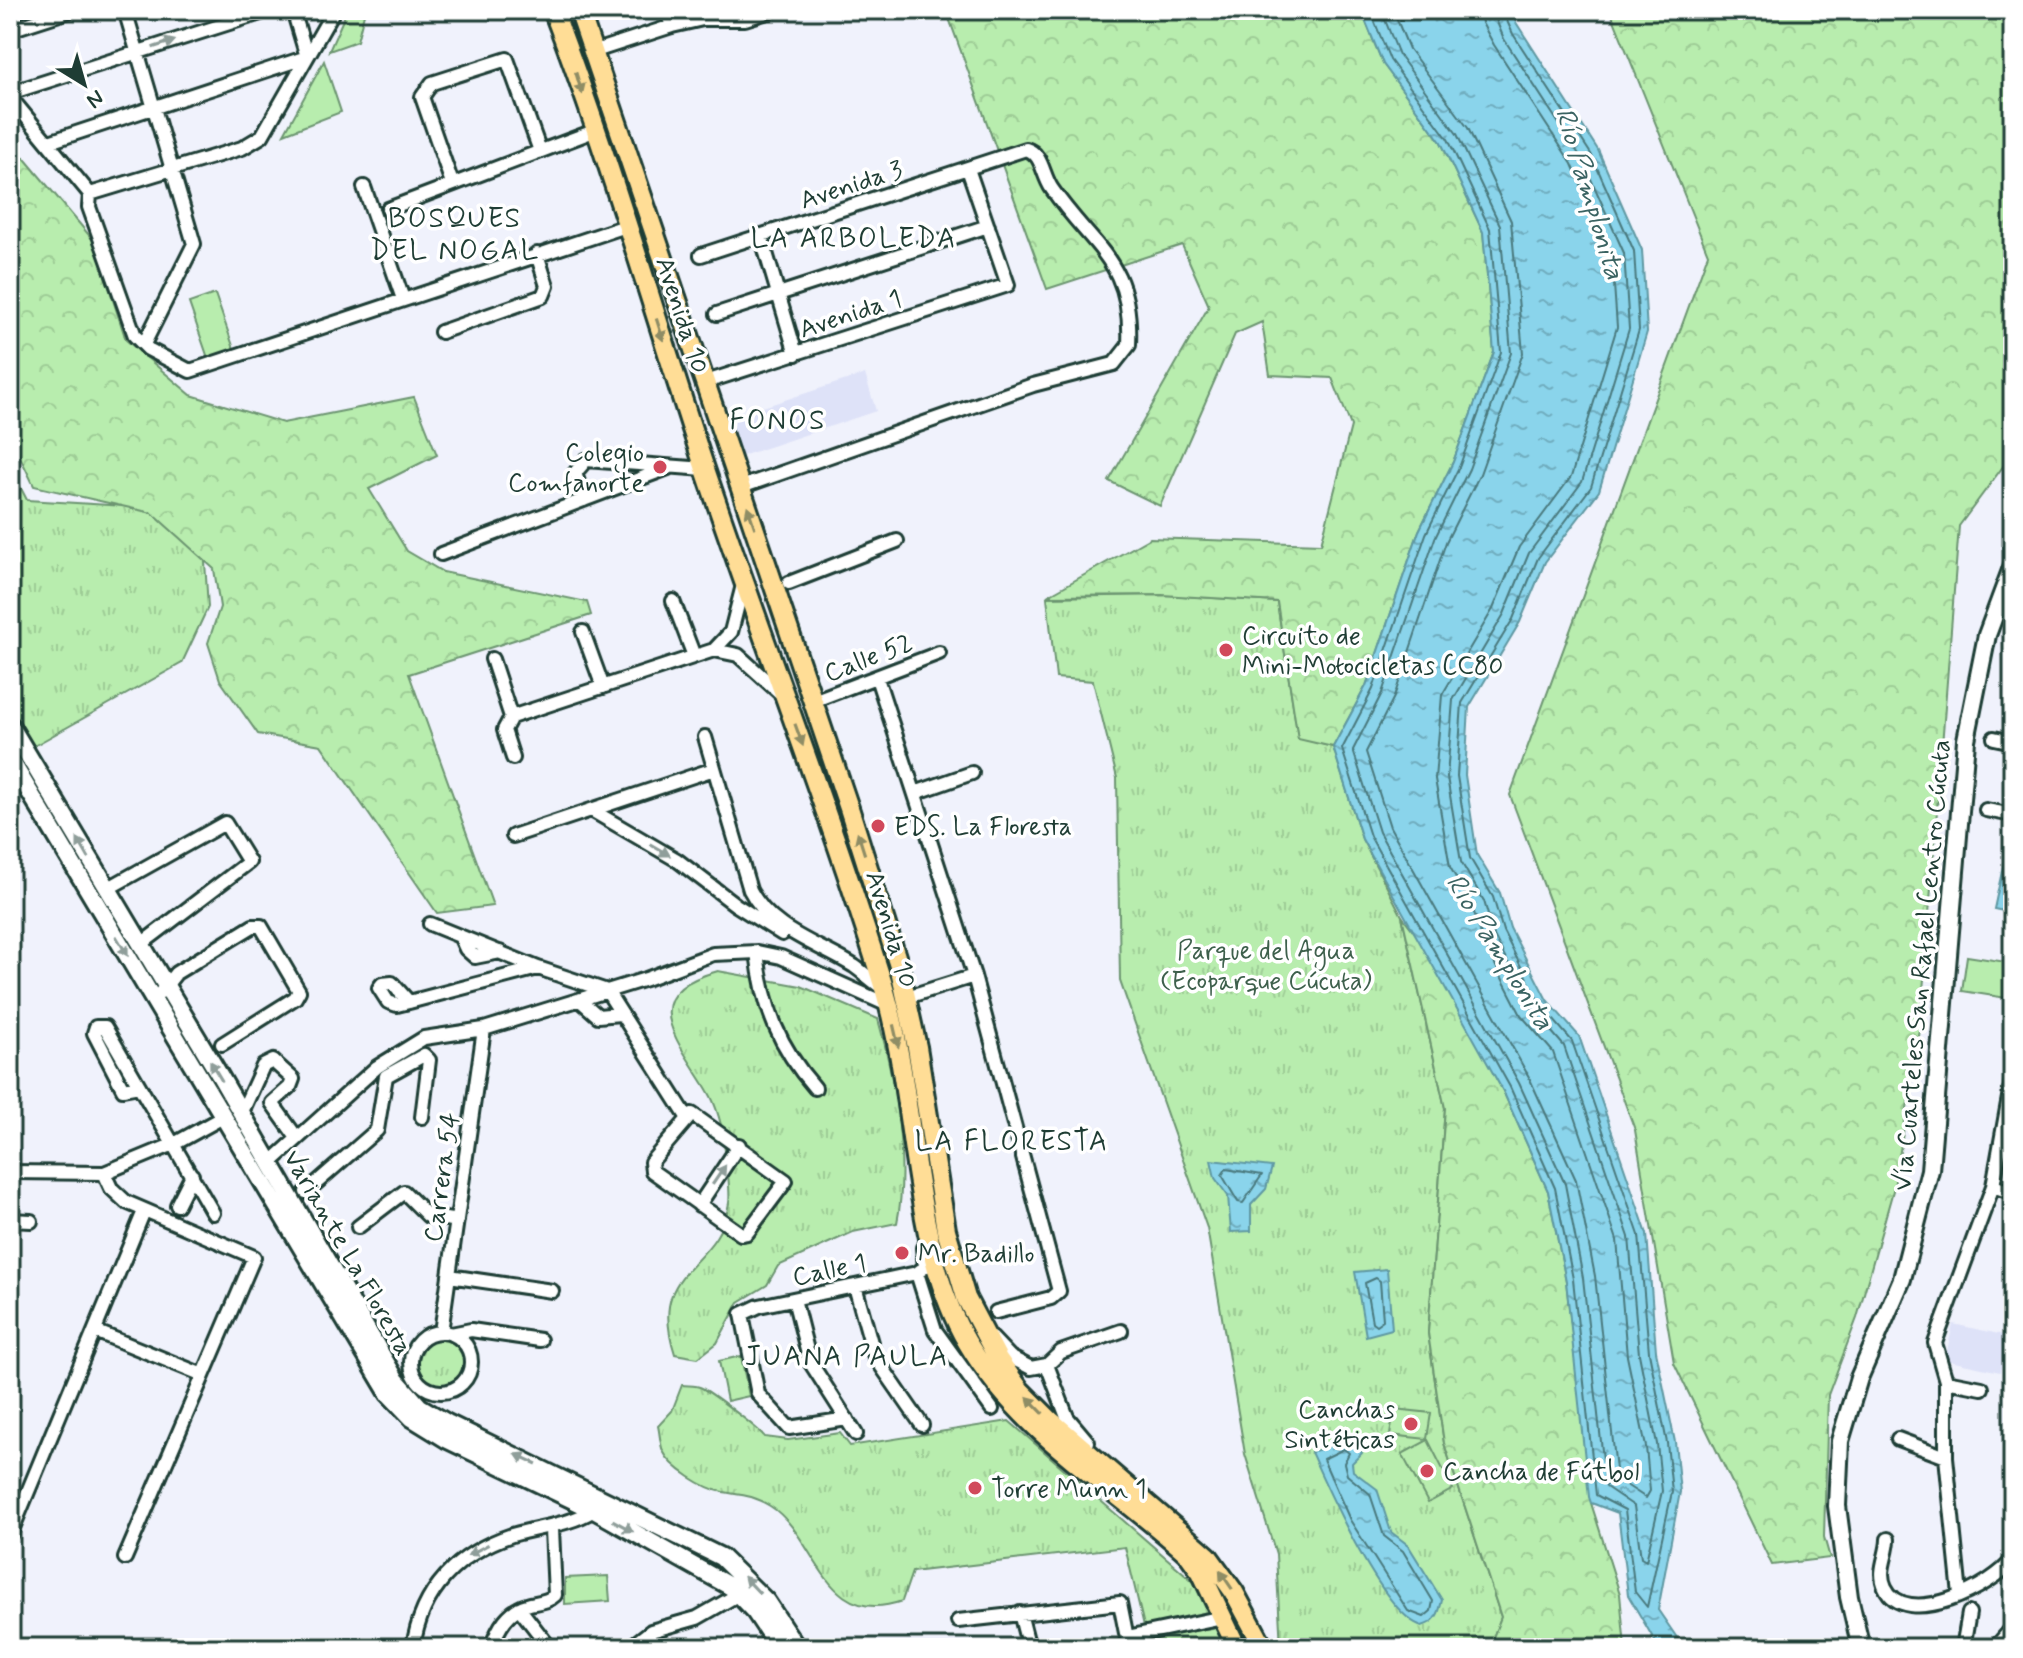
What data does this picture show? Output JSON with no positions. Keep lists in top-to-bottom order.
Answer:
{
  "streets": {
    "main road": ["Avenida 10", "Vía Cuarteles San Rafael Centro Cúcuta", "Variante La Floresta"],
    "street": [
      "Avenida 3",
      "Avenida 1",
      "Calle 52",
      "Carrera 54",
      "Calle 1"
    ]
  },
  "crossings": [
    ["Avenida 3", "Avenida 10"],
    ["Avenida 1", "Avenida 10"],
    ["Avenida 10", "Calle 52"]
  ],
  "districts": [
    "BOSQUES DEL NOGAL",
    "LA ARBOLEDA",
    "FONOS",
    "LA FLORESTA",
    "JUANA PAULA"
  ],
  "water": ["Río Pamplonita"],
  "parks": ["Parque del Agua (Ecoparque Cúcuta)"],
  "places": [
    "Colegio Comfanorte",
    "Circuito de Mini-Motocicletas CC80",
    "EDS. La Floresta",
    "Mr. Badillo",
    "Canchas Sintéticas",
    "Cancha de Fútbol",
    "Torre Munn 1"
  ],
  "north": "bottom right"
}
